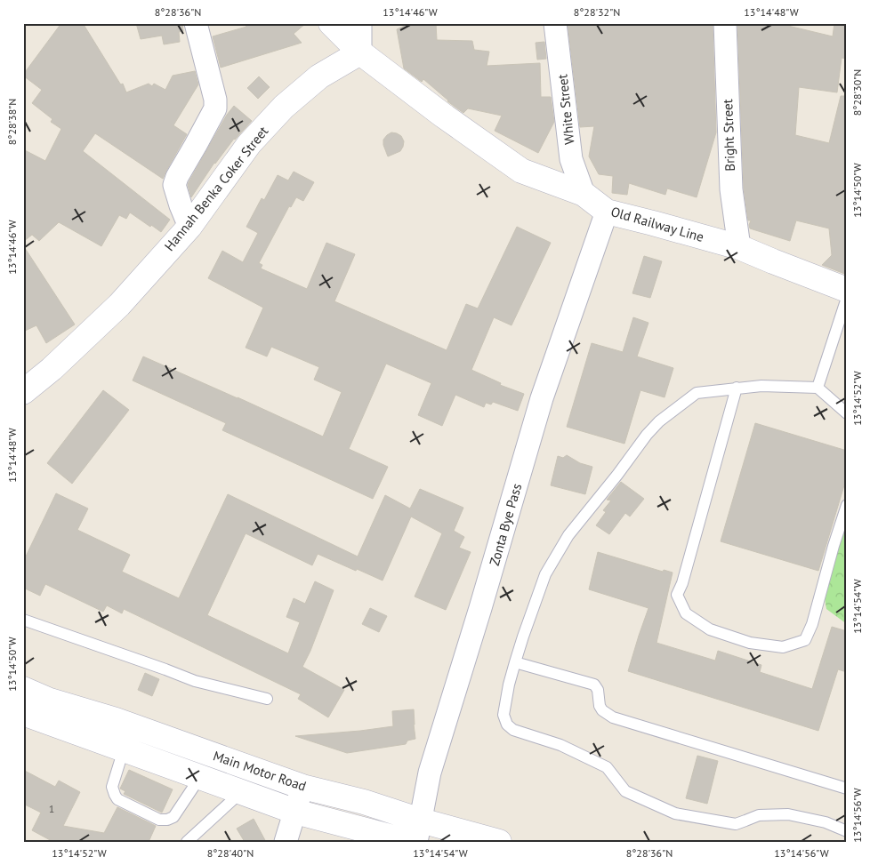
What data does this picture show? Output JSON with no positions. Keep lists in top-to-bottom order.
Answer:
{
  "streets": {
    "street": [
      "White Street",
      "Bright Street",
      "Hannah Benka Coker Street",
      "Old Railway Line",
      "Zonta Bye Pass",
      "Main Motor Road"
    ]
  },
  "crossings": [
    ["White Street", "Old Railway Line"],
    ["Bright Street", "Old Railway Line"],
    ["Hannah Benka Coker Street", "Old Railway Line"],
    ["Old Railway Line", "Zonta Bye Pass"],
    ["Zonta Bye Pass", "Main Motor Road"]
  ],
  "house_numbers": ["1"],
  "coordinates": [
    "8°28'36\"N",
    "13°14'46\"W",
    "8°28'32\"N",
    "13°14'48\"W",
    "8°28'30\"N",
    "8°28'38\"N",
    "13°14'50\"W",
    "13°14'52\"W",
    "13°14'54\"W",
    "13°14'56\"W",
    "8°28'40\"N"
  ]
}
